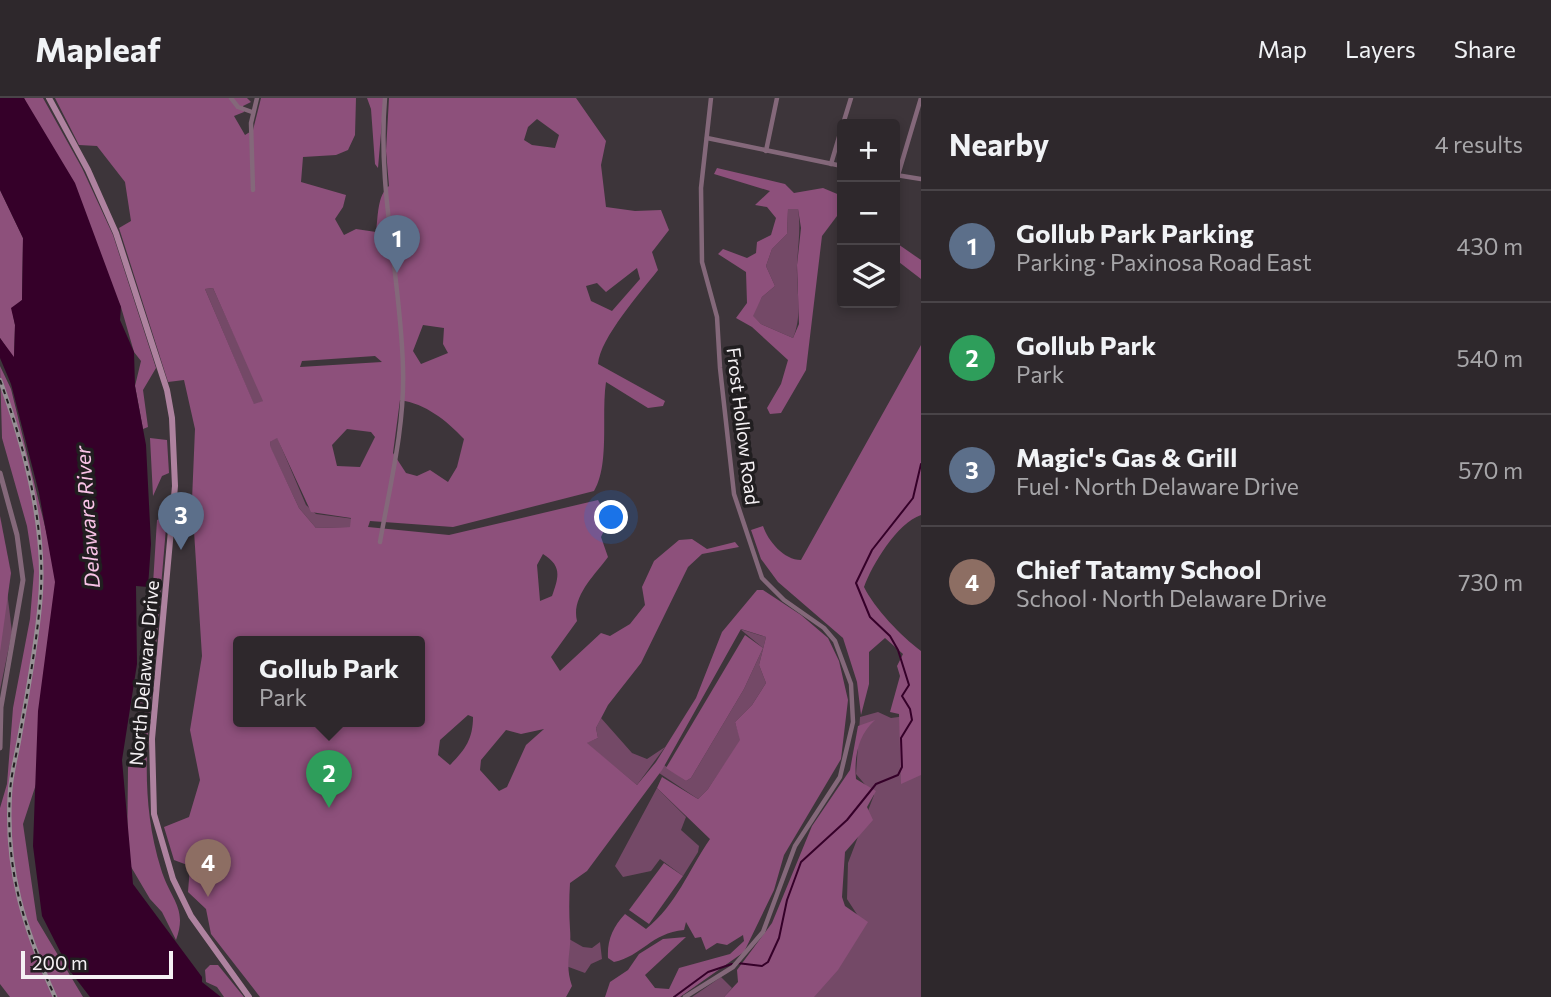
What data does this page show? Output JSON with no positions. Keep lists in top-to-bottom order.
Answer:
{
  "streets": {
    "main road": ["North Delaware Drive"],
    "street": ["Frost Hollow Road"]
  },
  "water": ["Delaware River"],
  "scale_bar": "200 m",
  "page": {
    "header": "Mapleaf",
    "nav": ["Map", "Layers", "Share"],
    "heading": ["Nearby", "4 results"],
    "map_buttons": ["+", "−"],
    "list": [
      {
        "mark": "1",
        "name": "Gollub Park Parking",
        "note": "Parking · Paxinosa Road East",
        "value": "430 m"
      },
      {
        "mark": "2",
        "name": "Gollub Park",
        "note": "Park",
        "value": "540 m"
      },
      {
        "mark": "3",
        "name": "Magic's Gas & Grill",
        "note": "Fuel · North Delaware Drive",
        "value": "570 m"
      },
      {
        "mark": "4",
        "name": "Chief Tatamy School",
        "note": "School · North Delaware Drive",
        "value": "730 m"
      }
    ],
    "pins": [
      "1",
      "3",
      "2",
      "4"
    ],
    "popup": ["Gollub Park", "Park"],
    "scale": "200 m"
  }
}
